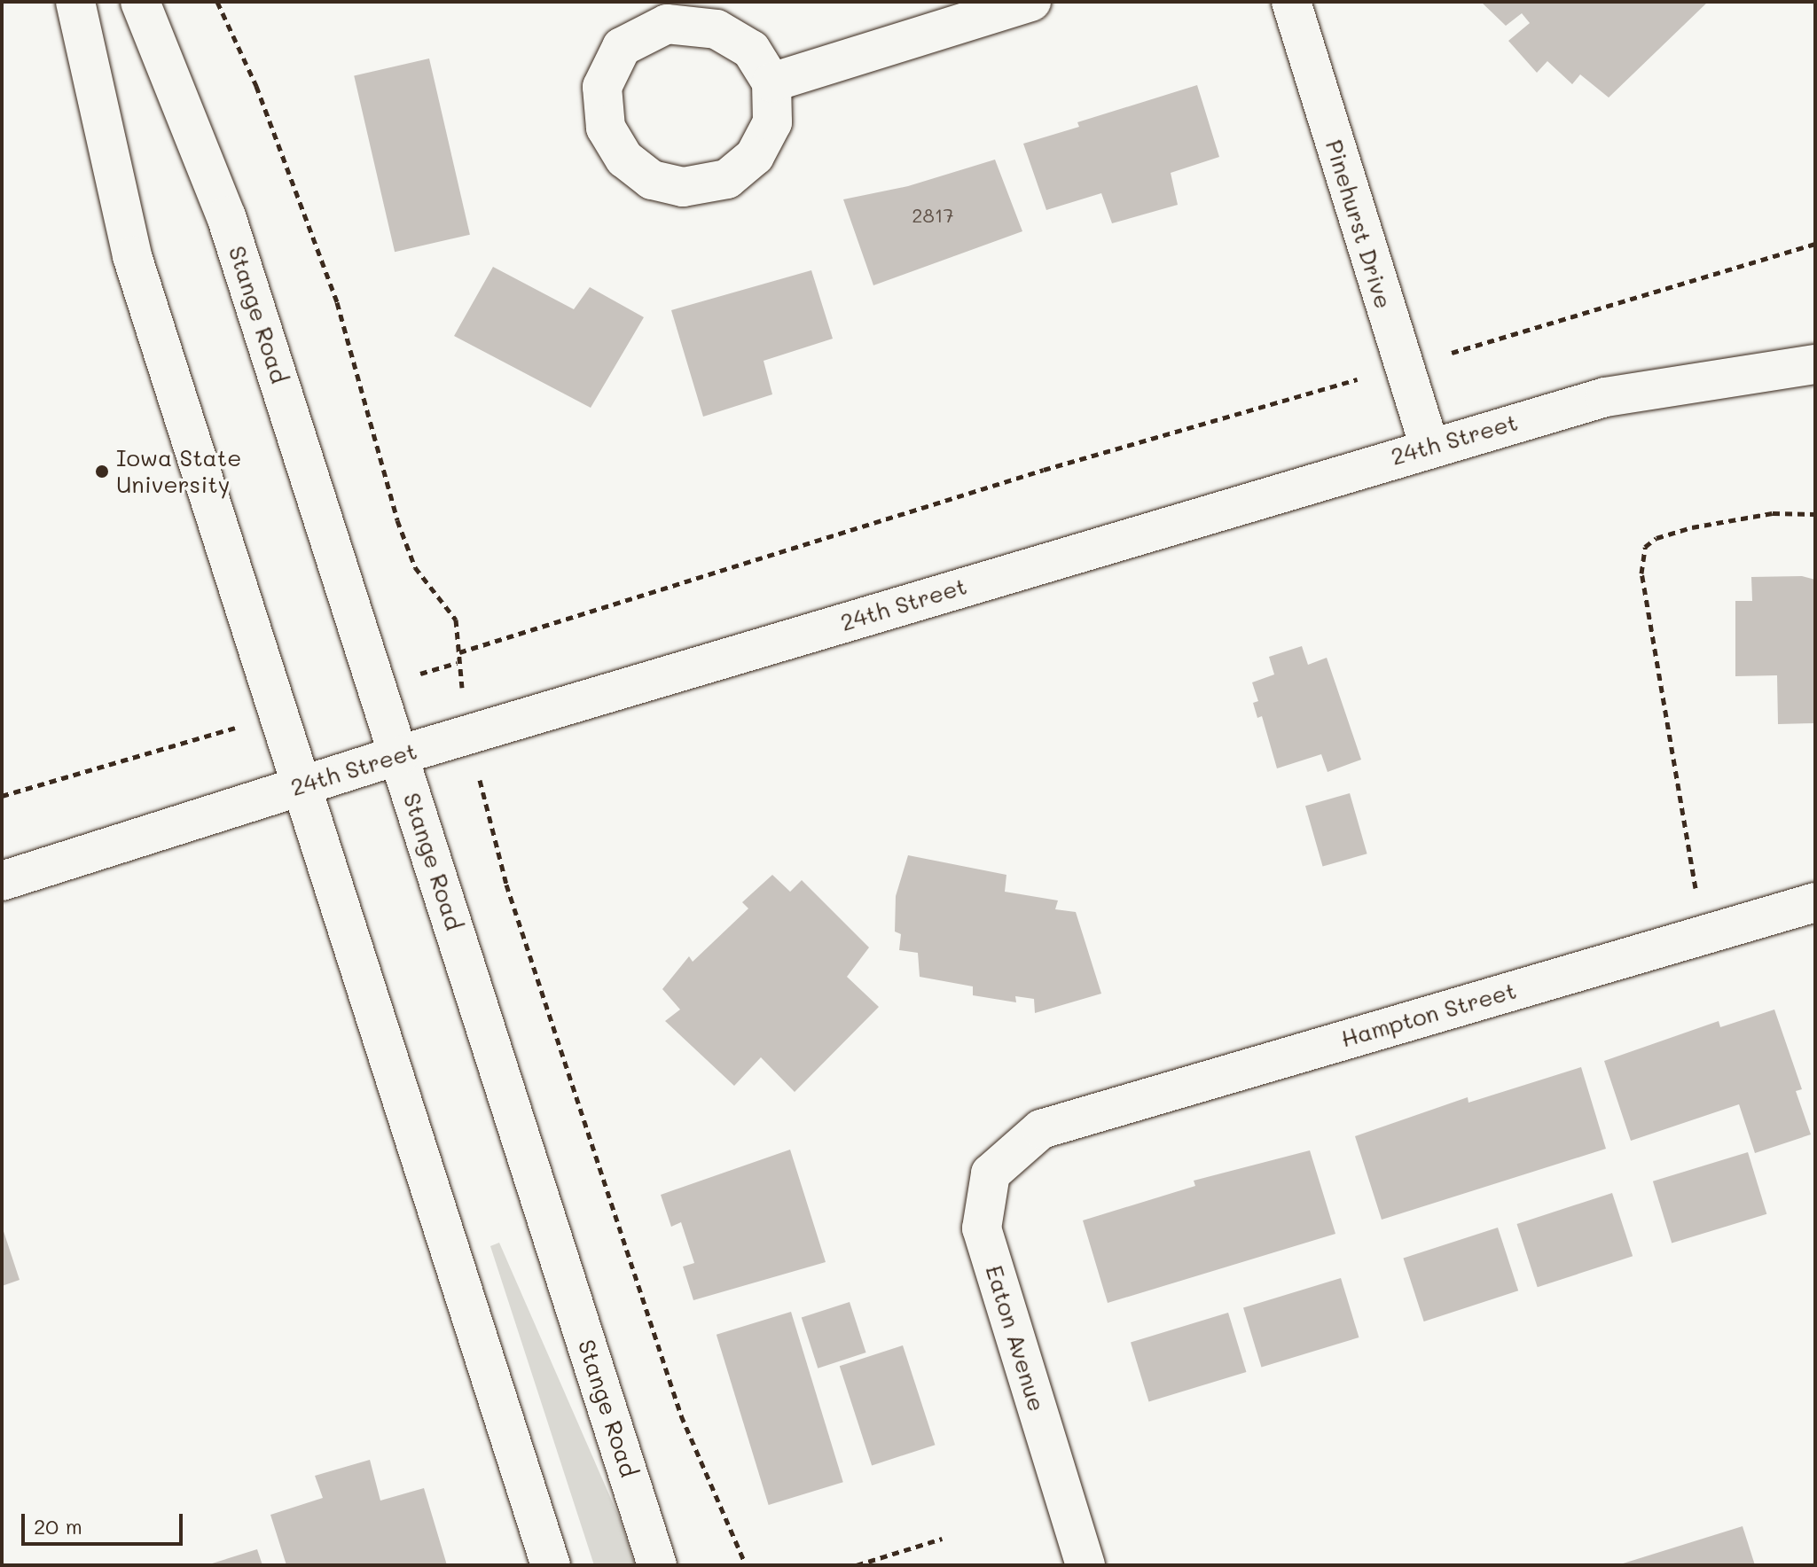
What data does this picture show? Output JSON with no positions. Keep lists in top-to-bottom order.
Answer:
{
  "streets": {
    "street": [
      "Pinehurst Drive",
      "Stange Road",
      "24th Street",
      "Hampton Street",
      "Eaton Avenue"
    ]
  },
  "crossings": [
    ["Pinehurst Drive", "24th Street"],
    ["Stange Road", "24th Street"],
    ["Hampton Street", "Eaton Avenue"]
  ],
  "places": ["Iowa State University"],
  "house_numbers": ["2817"],
  "scale_bar": "20 m"
}
